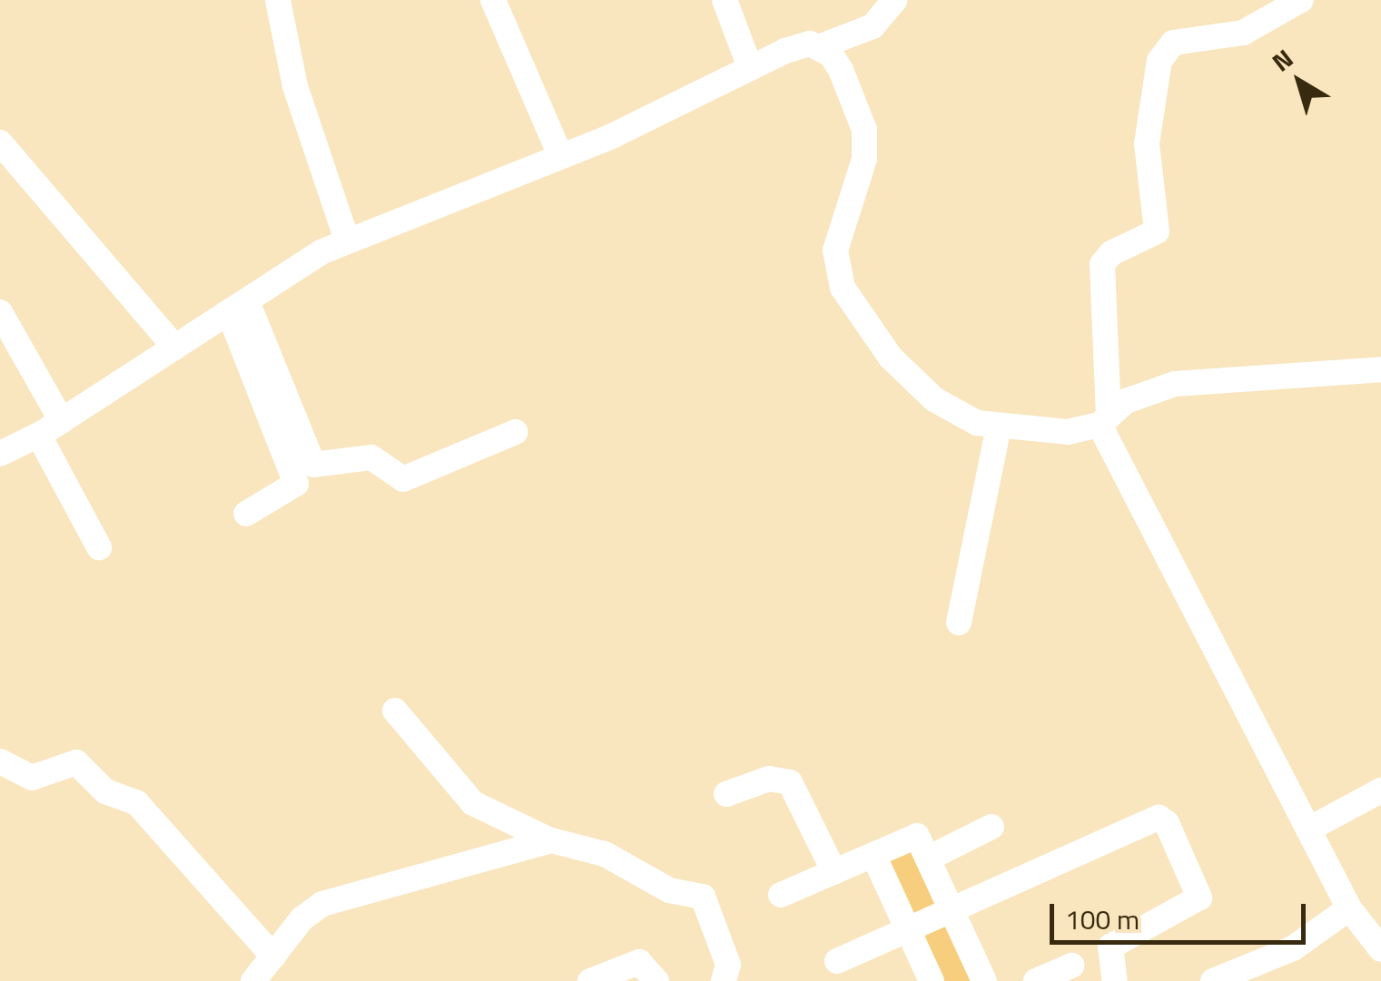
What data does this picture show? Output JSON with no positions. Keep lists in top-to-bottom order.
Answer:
{
  "scale_bar": "100 m",
  "north": "top left"
}
